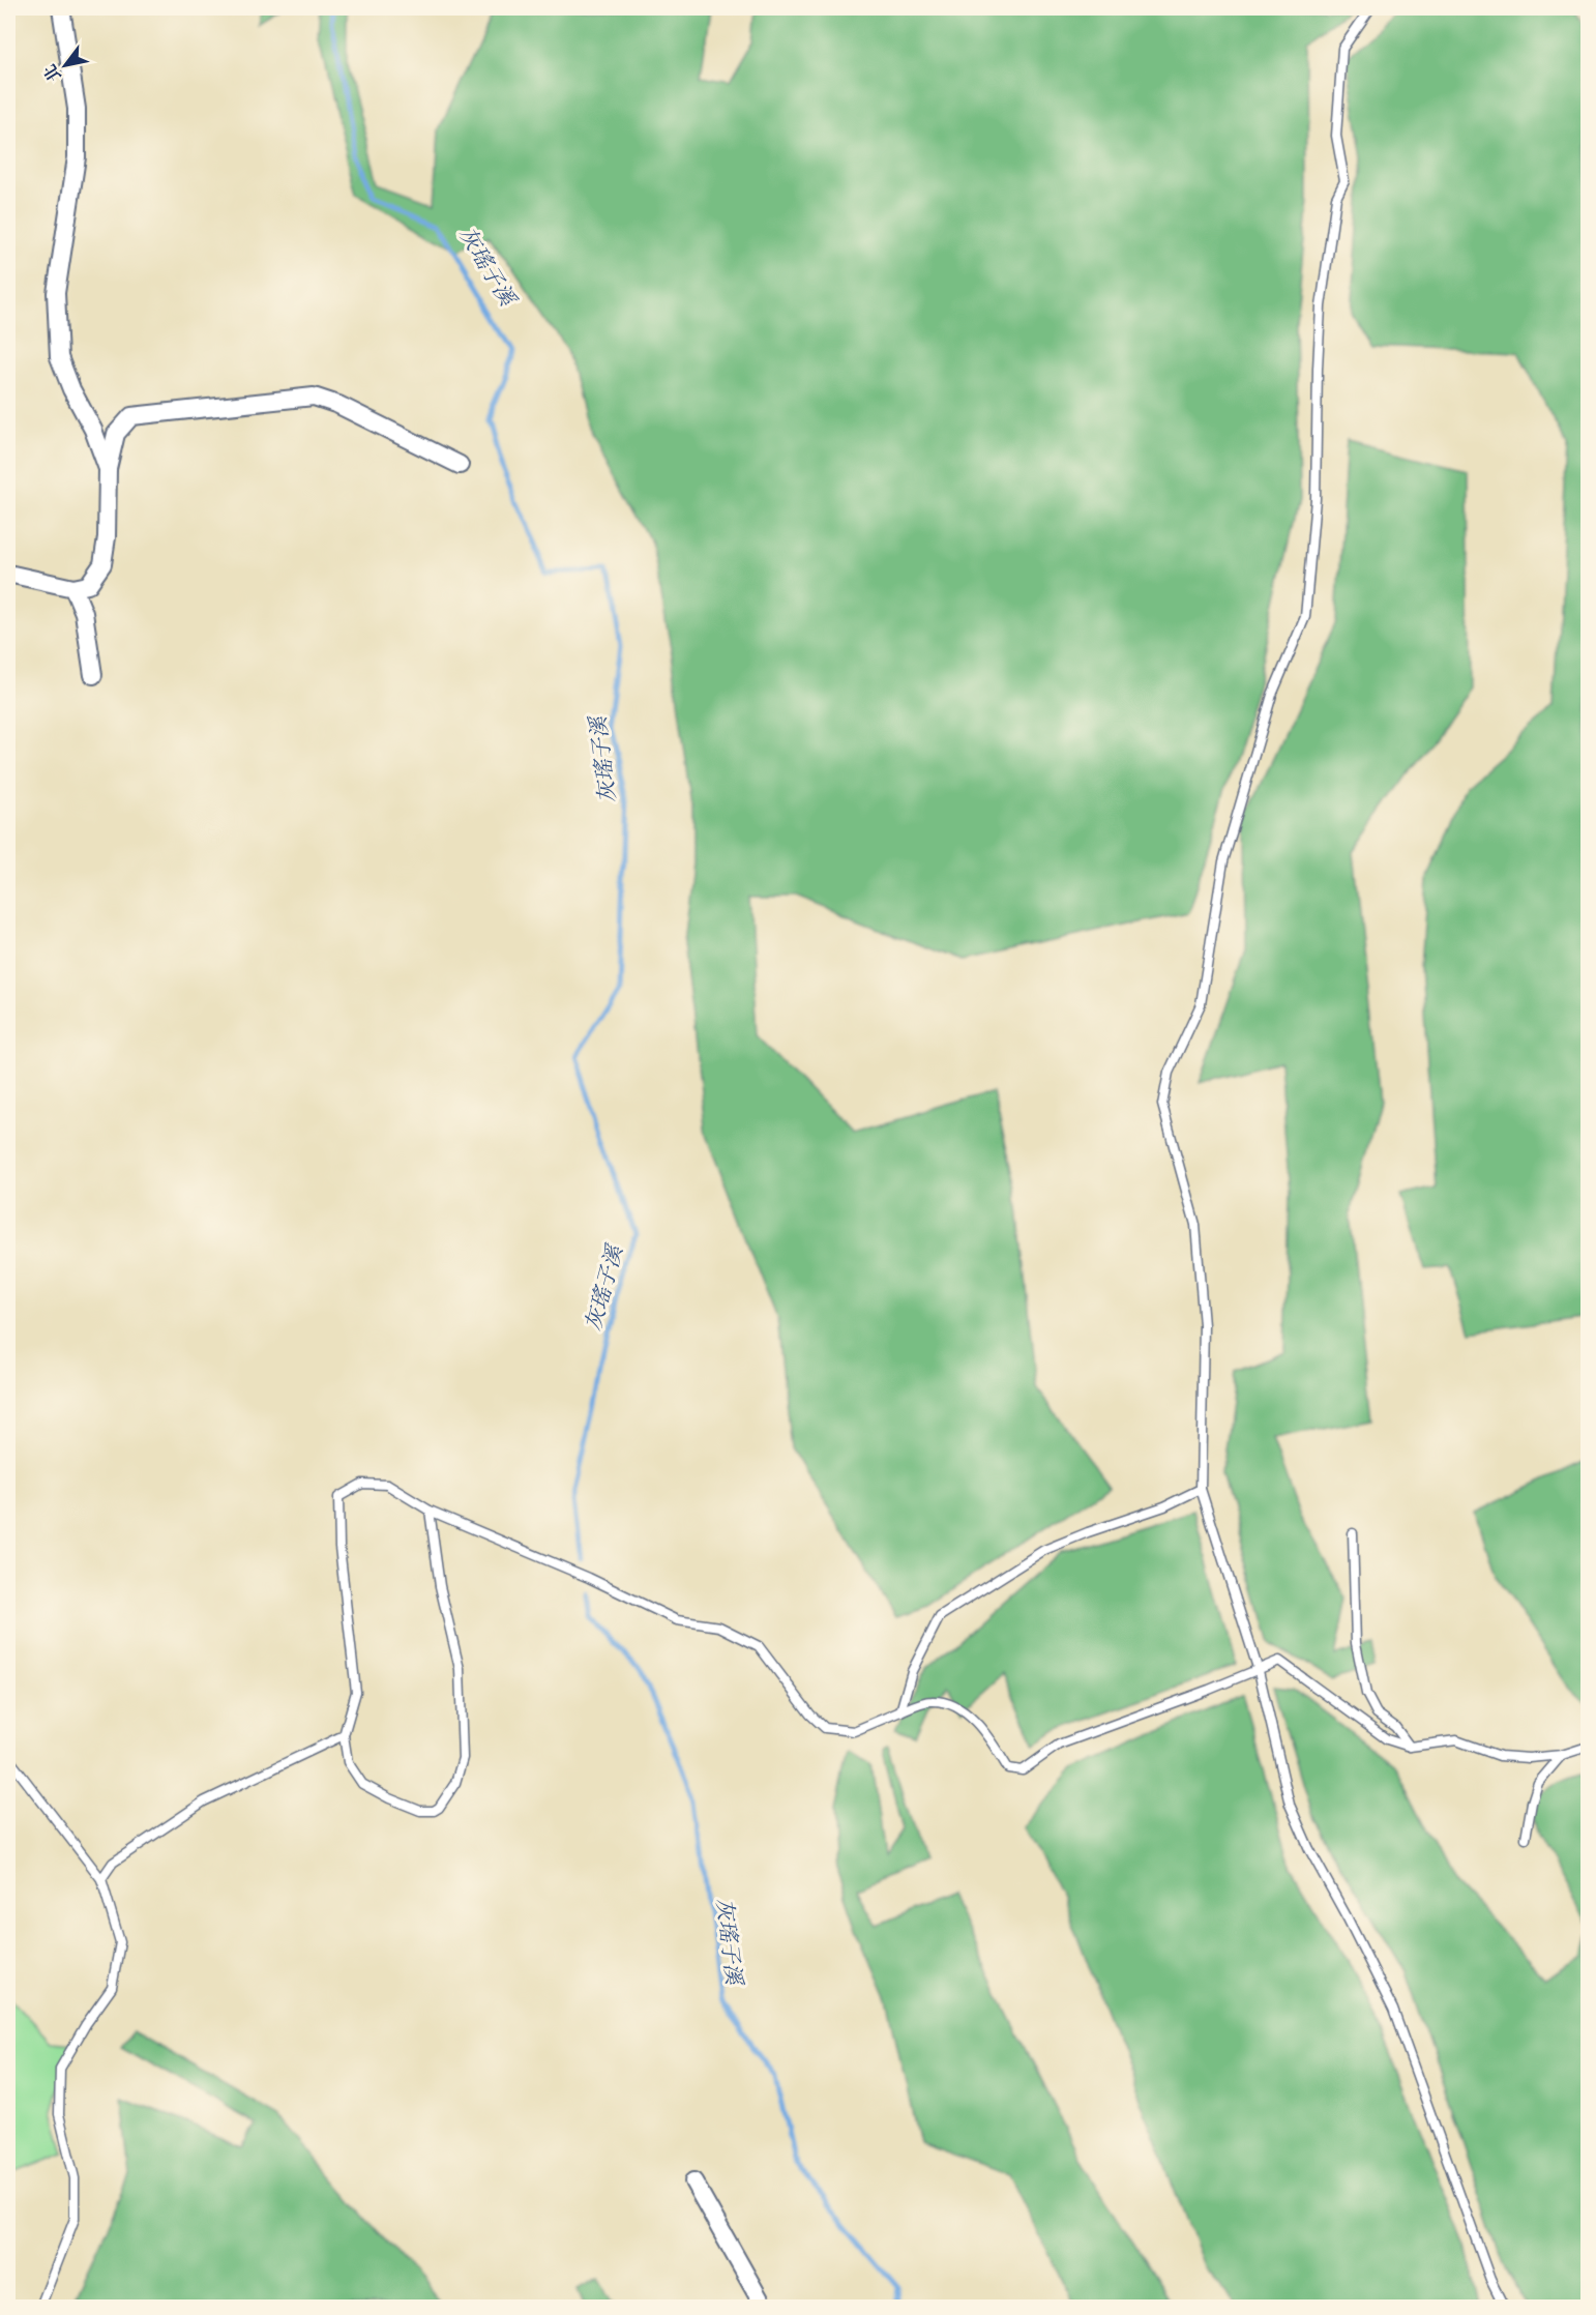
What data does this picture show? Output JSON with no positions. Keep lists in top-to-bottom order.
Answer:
{
  "water": ["灰瑤子溪"],
  "north": "bottom left"
}
